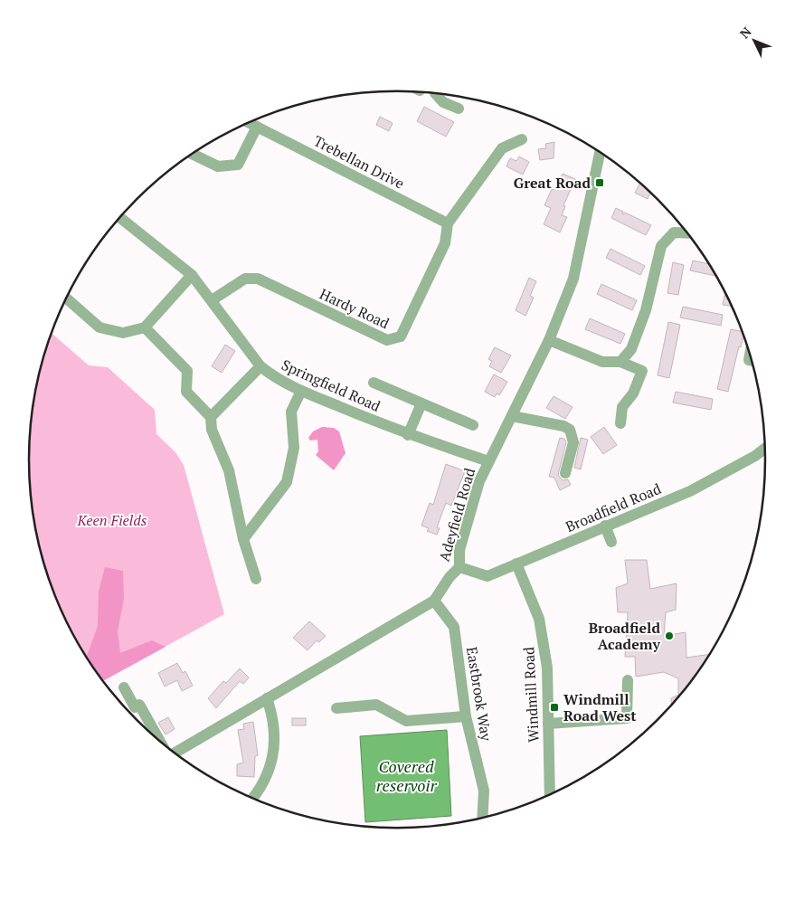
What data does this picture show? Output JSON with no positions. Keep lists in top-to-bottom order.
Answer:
{
  "streets": {
    "street": [
      "Trebellan Drive",
      "Hardy Road",
      "Springfield Road",
      "Broadfield Road",
      "Adeyfield Road",
      "Eastbrook Way",
      "Windmill Road"
    ]
  },
  "crossings": [
    ["Trebellan Drive", "Hardy Road"],
    ["Hardy Road", "Springfield Road"],
    ["Springfield Road", "Adeyfield Road"],
    ["Broadfield Road", "Adeyfield Road"],
    ["Broadfield Road", "Windmill Road"],
    ["Adeyfield Road", "Eastbrook Way"]
  ],
  "water": ["Covered reservoir"],
  "parks": ["Keen Fields"],
  "places": {
    "transit": ["Great Road", "Windmill Road West"],
    "other": ["Broadfield Academy"]
  },
  "north": "top left"
}
